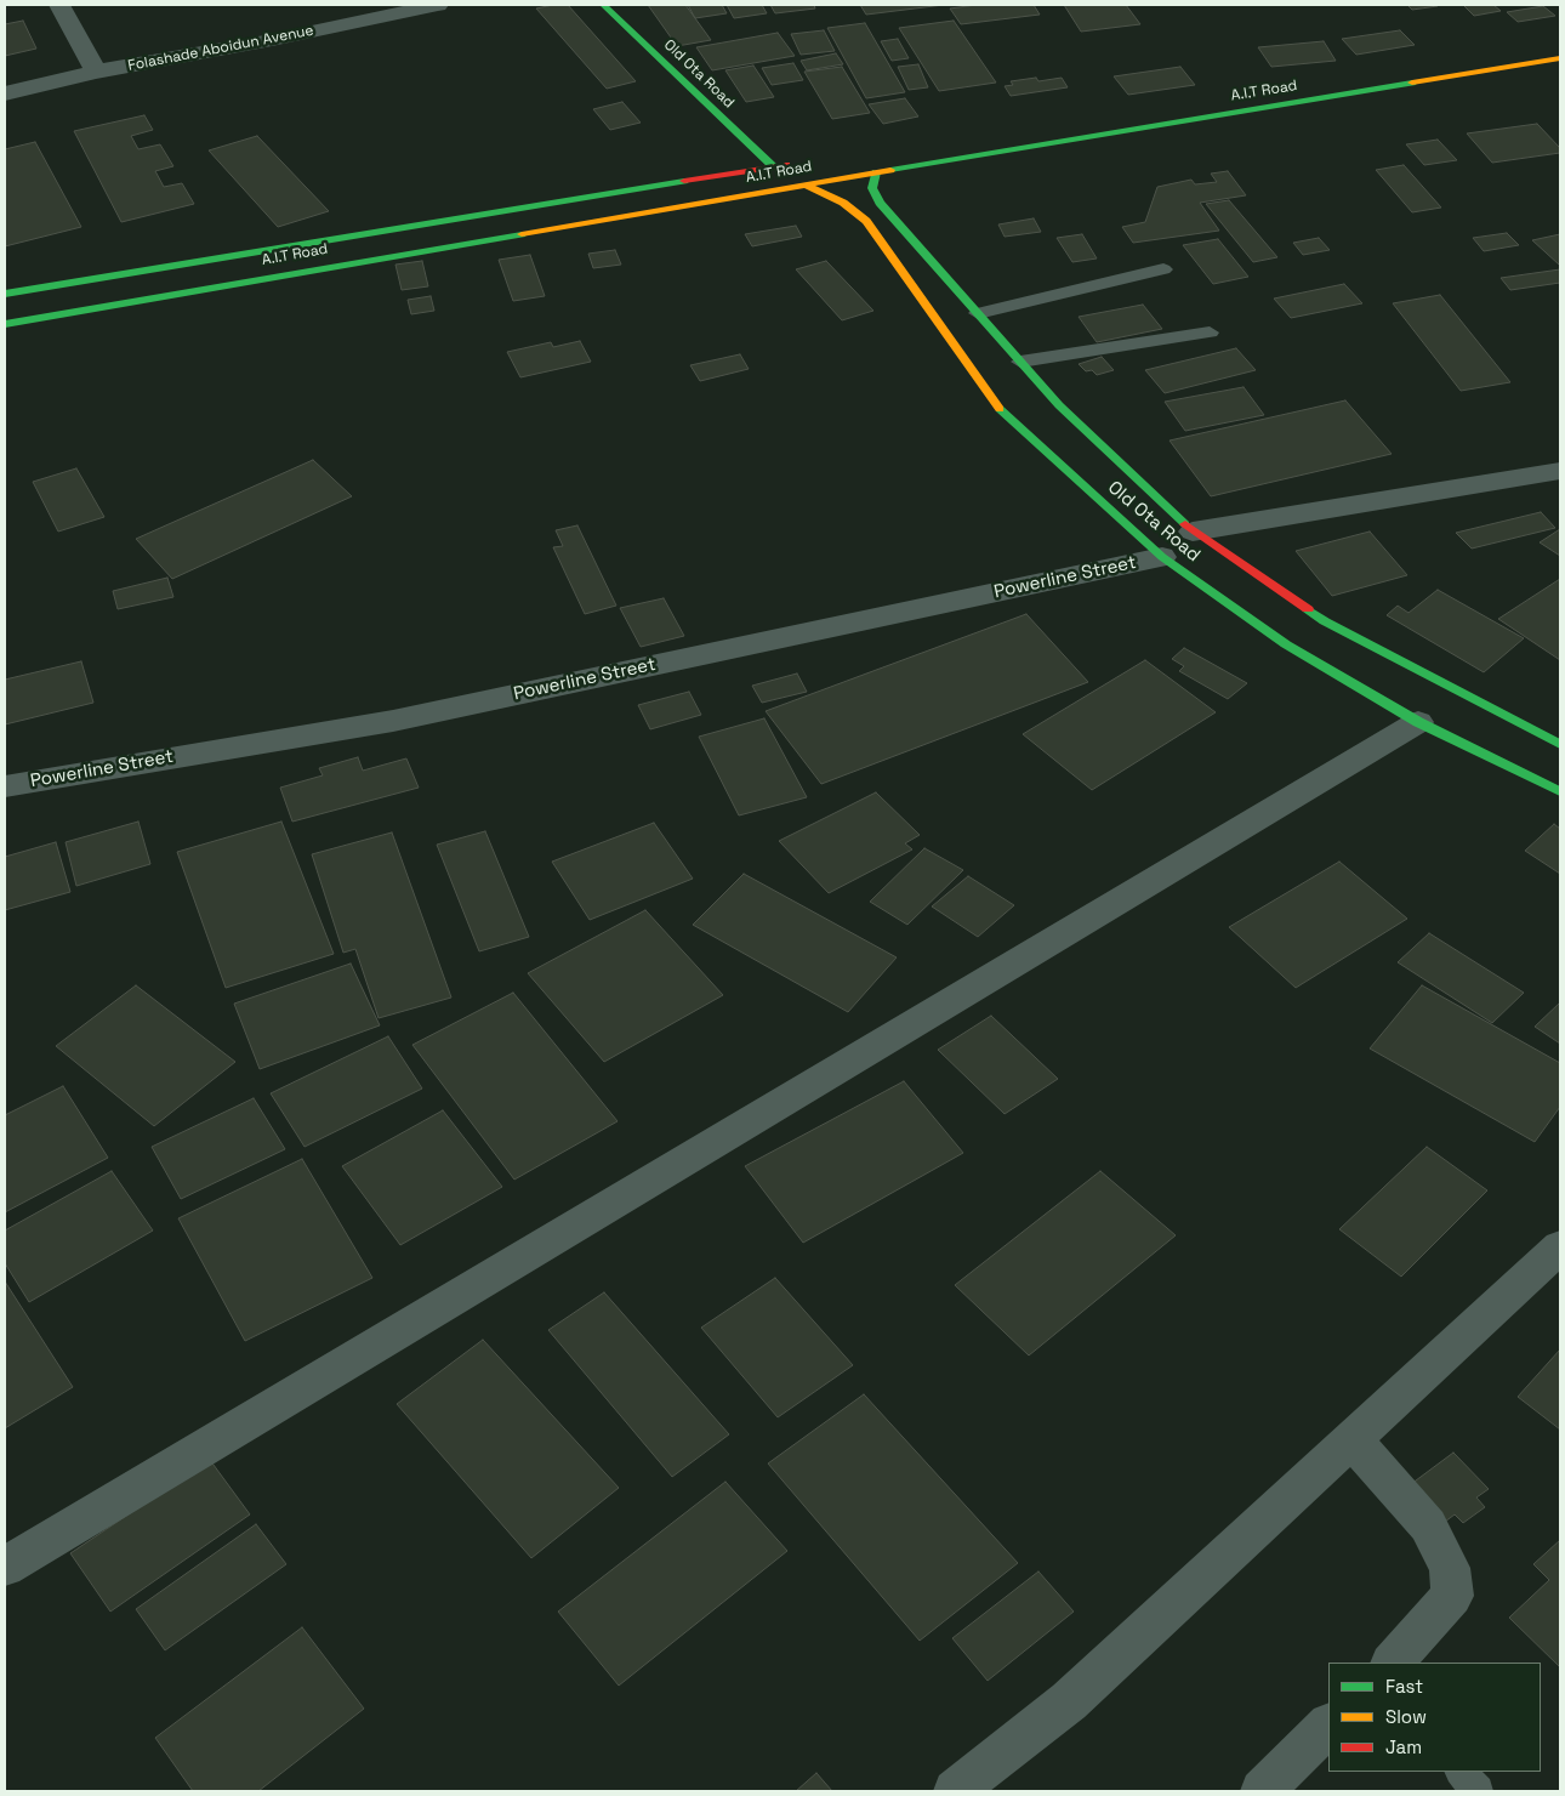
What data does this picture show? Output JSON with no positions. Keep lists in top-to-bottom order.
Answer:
{
  "streets": {
    "street": [
      "Folashade Aboidun Avenue",
      "Old Ota Road",
      "A.I.T Road",
      "Powerline Street"
    ]
  },
  "crossings": [
    ["Old Ota Road", "A.I.T Road"],
    ["Old Ota Road", "Powerline Street"]
  ],
  "legend": ["Fast", "Slow", "Jam"]
}
